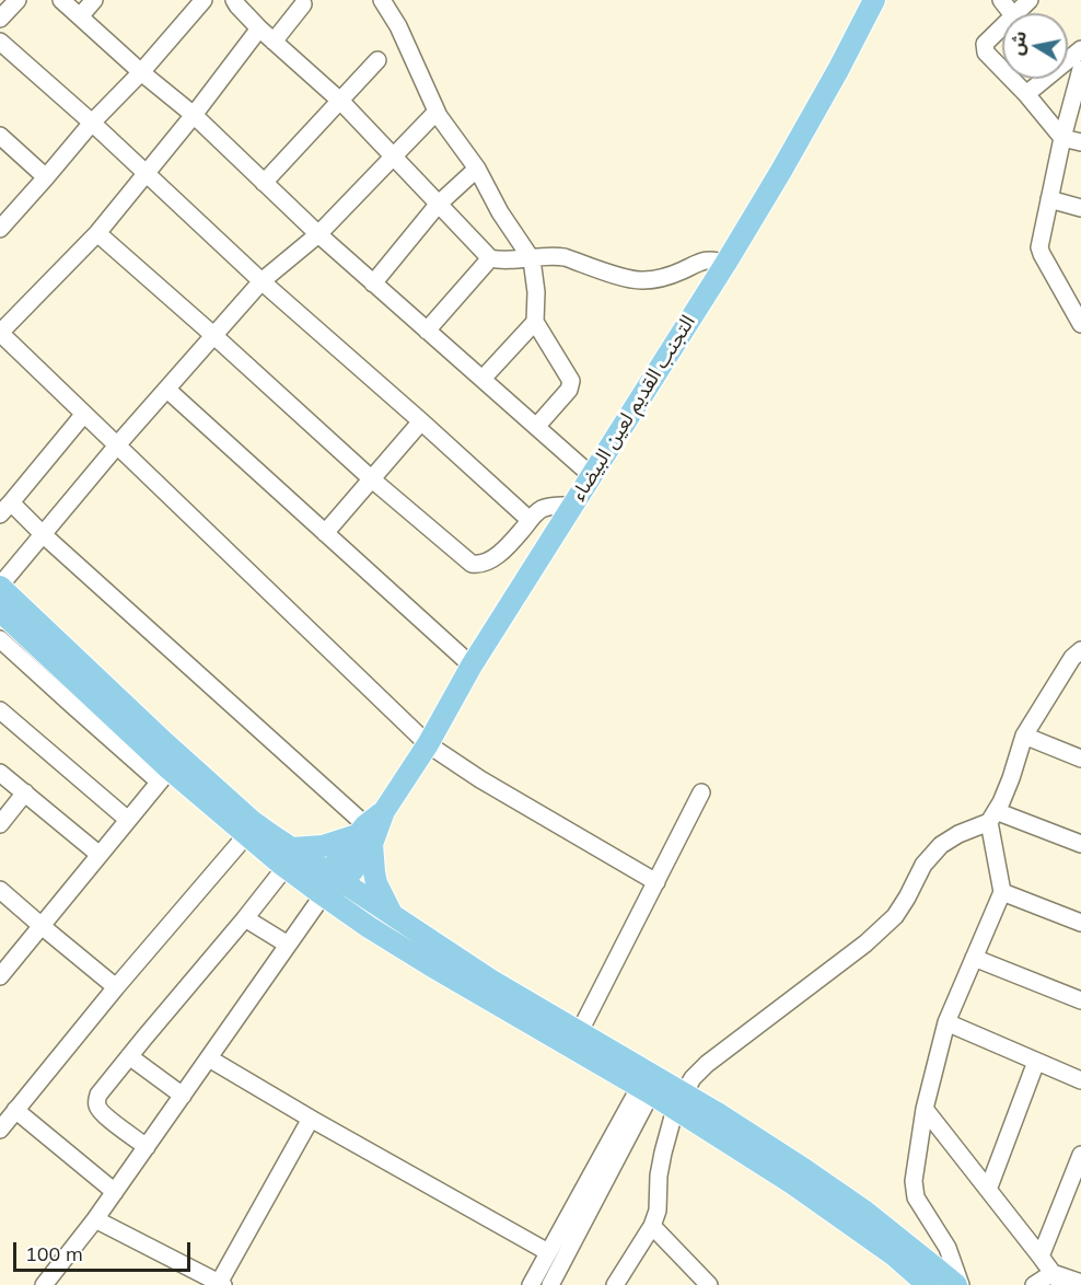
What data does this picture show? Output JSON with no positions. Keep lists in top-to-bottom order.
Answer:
{
  "streets": {
    "main road": ["التجنب القديم لعين البيضاء"]
  },
  "scale_bar": "100 m",
  "north": "left"
}
